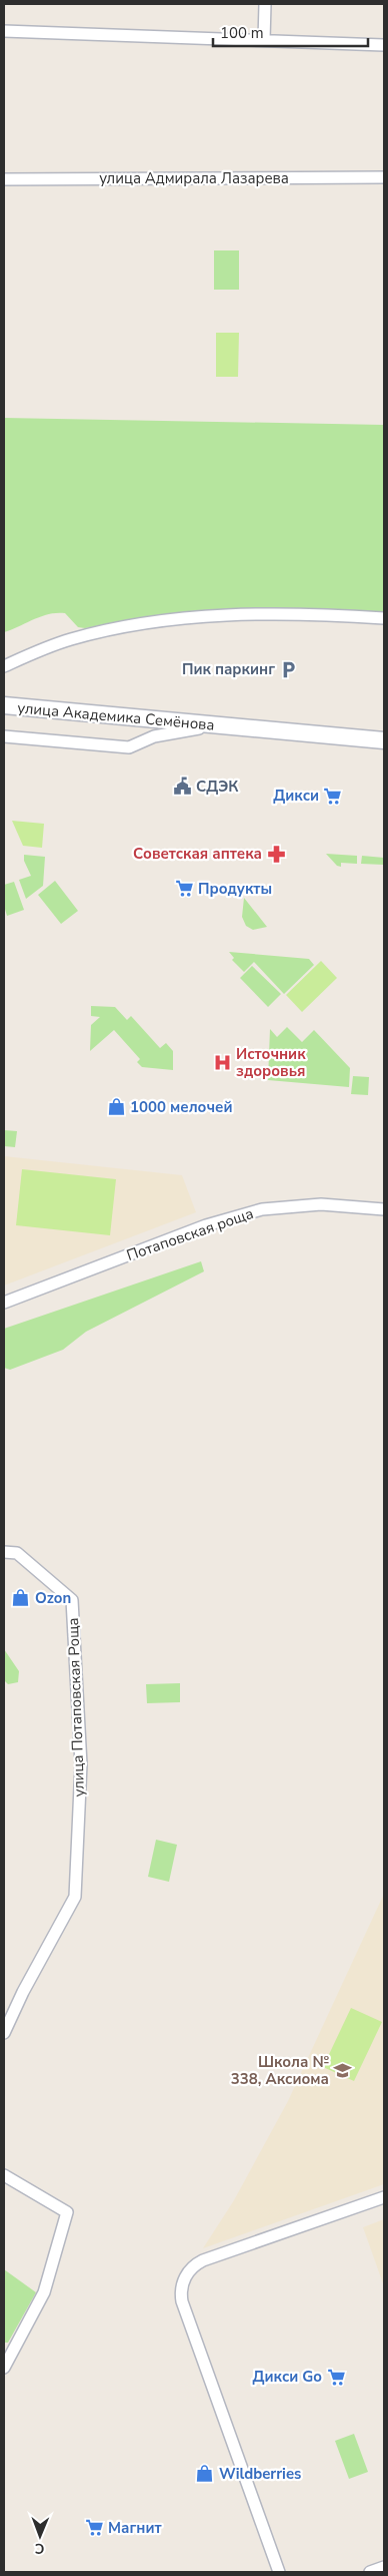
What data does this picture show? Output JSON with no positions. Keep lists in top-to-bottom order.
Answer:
{
  "streets": {
    "main road": ["улица Академика Семёнова"],
    "street": ["улица Адмирала Лазарева", "Потаповская роща", "улица Потаповская Роща"]
  },
  "places": {
    "parking": ["Пик паркинг"],
    "public building": ["СДЭК"],
    "supermarket": [
      "Дикси",
      "Продукты",
      "Дикси Go",
      "Магнит"
    ],
    "pharmacy": ["Советская аптека"],
    "hospital": ["Источник здоровья"],
    "shop": ["1000 мелочей", "Ozon", "Wildberries"],
    "school or university": ["Школа № 338, Аксиома"]
  },
  "scale_bar": "100 m",
  "north": "bottom"
}
